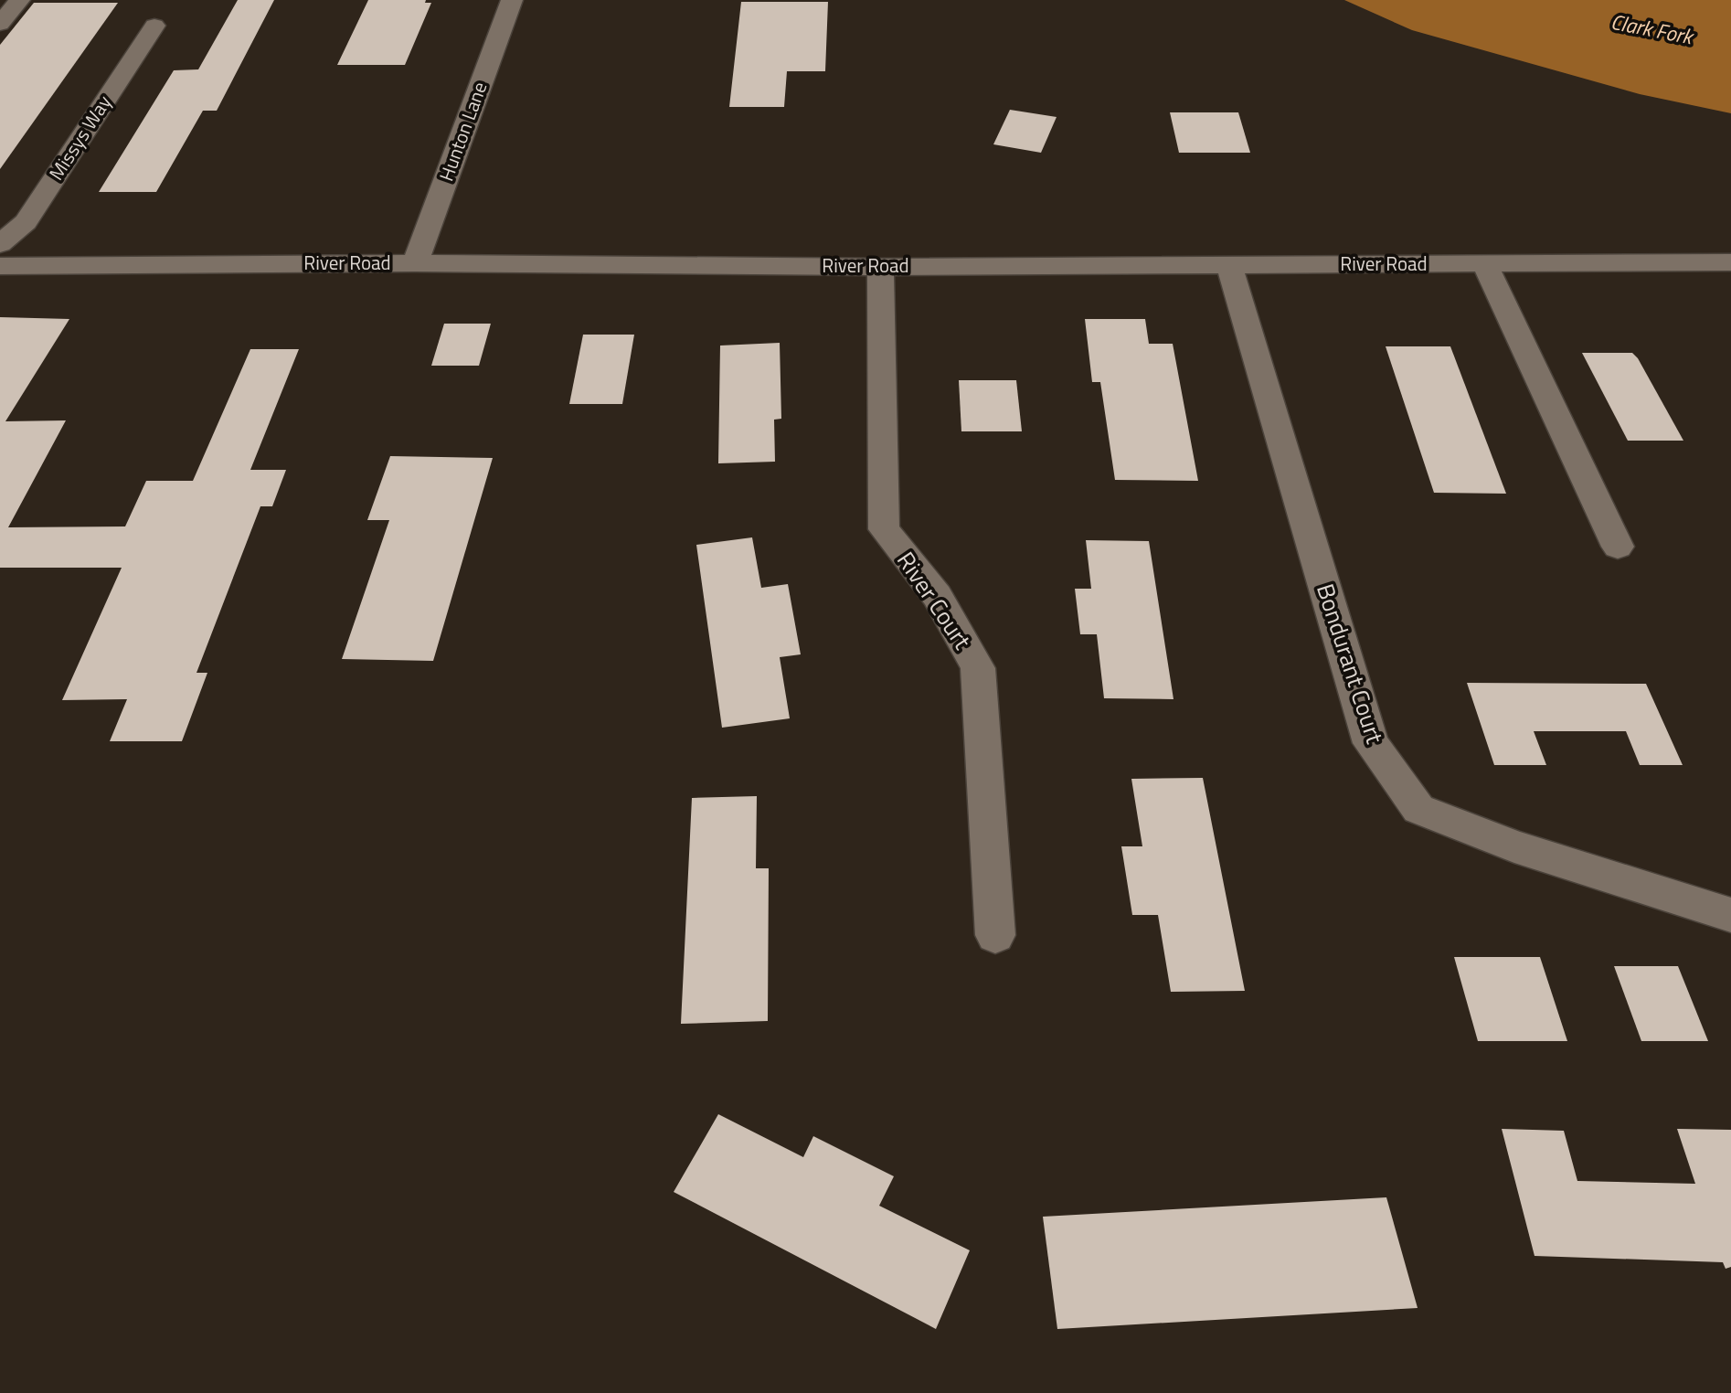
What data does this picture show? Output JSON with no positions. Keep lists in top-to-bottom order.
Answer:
{
  "streets": {
    "street": [
      "Hunton Lane",
      "Missys Way",
      "River Road",
      "River Court",
      "Bondurant Court"
    ]
  },
  "crossings": [
    ["Hunton Lane", "River Road"],
    ["River Road", "River Court"],
    ["River Road", "Bondurant Court"]
  ],
  "water": ["Clark Fork"]
}
